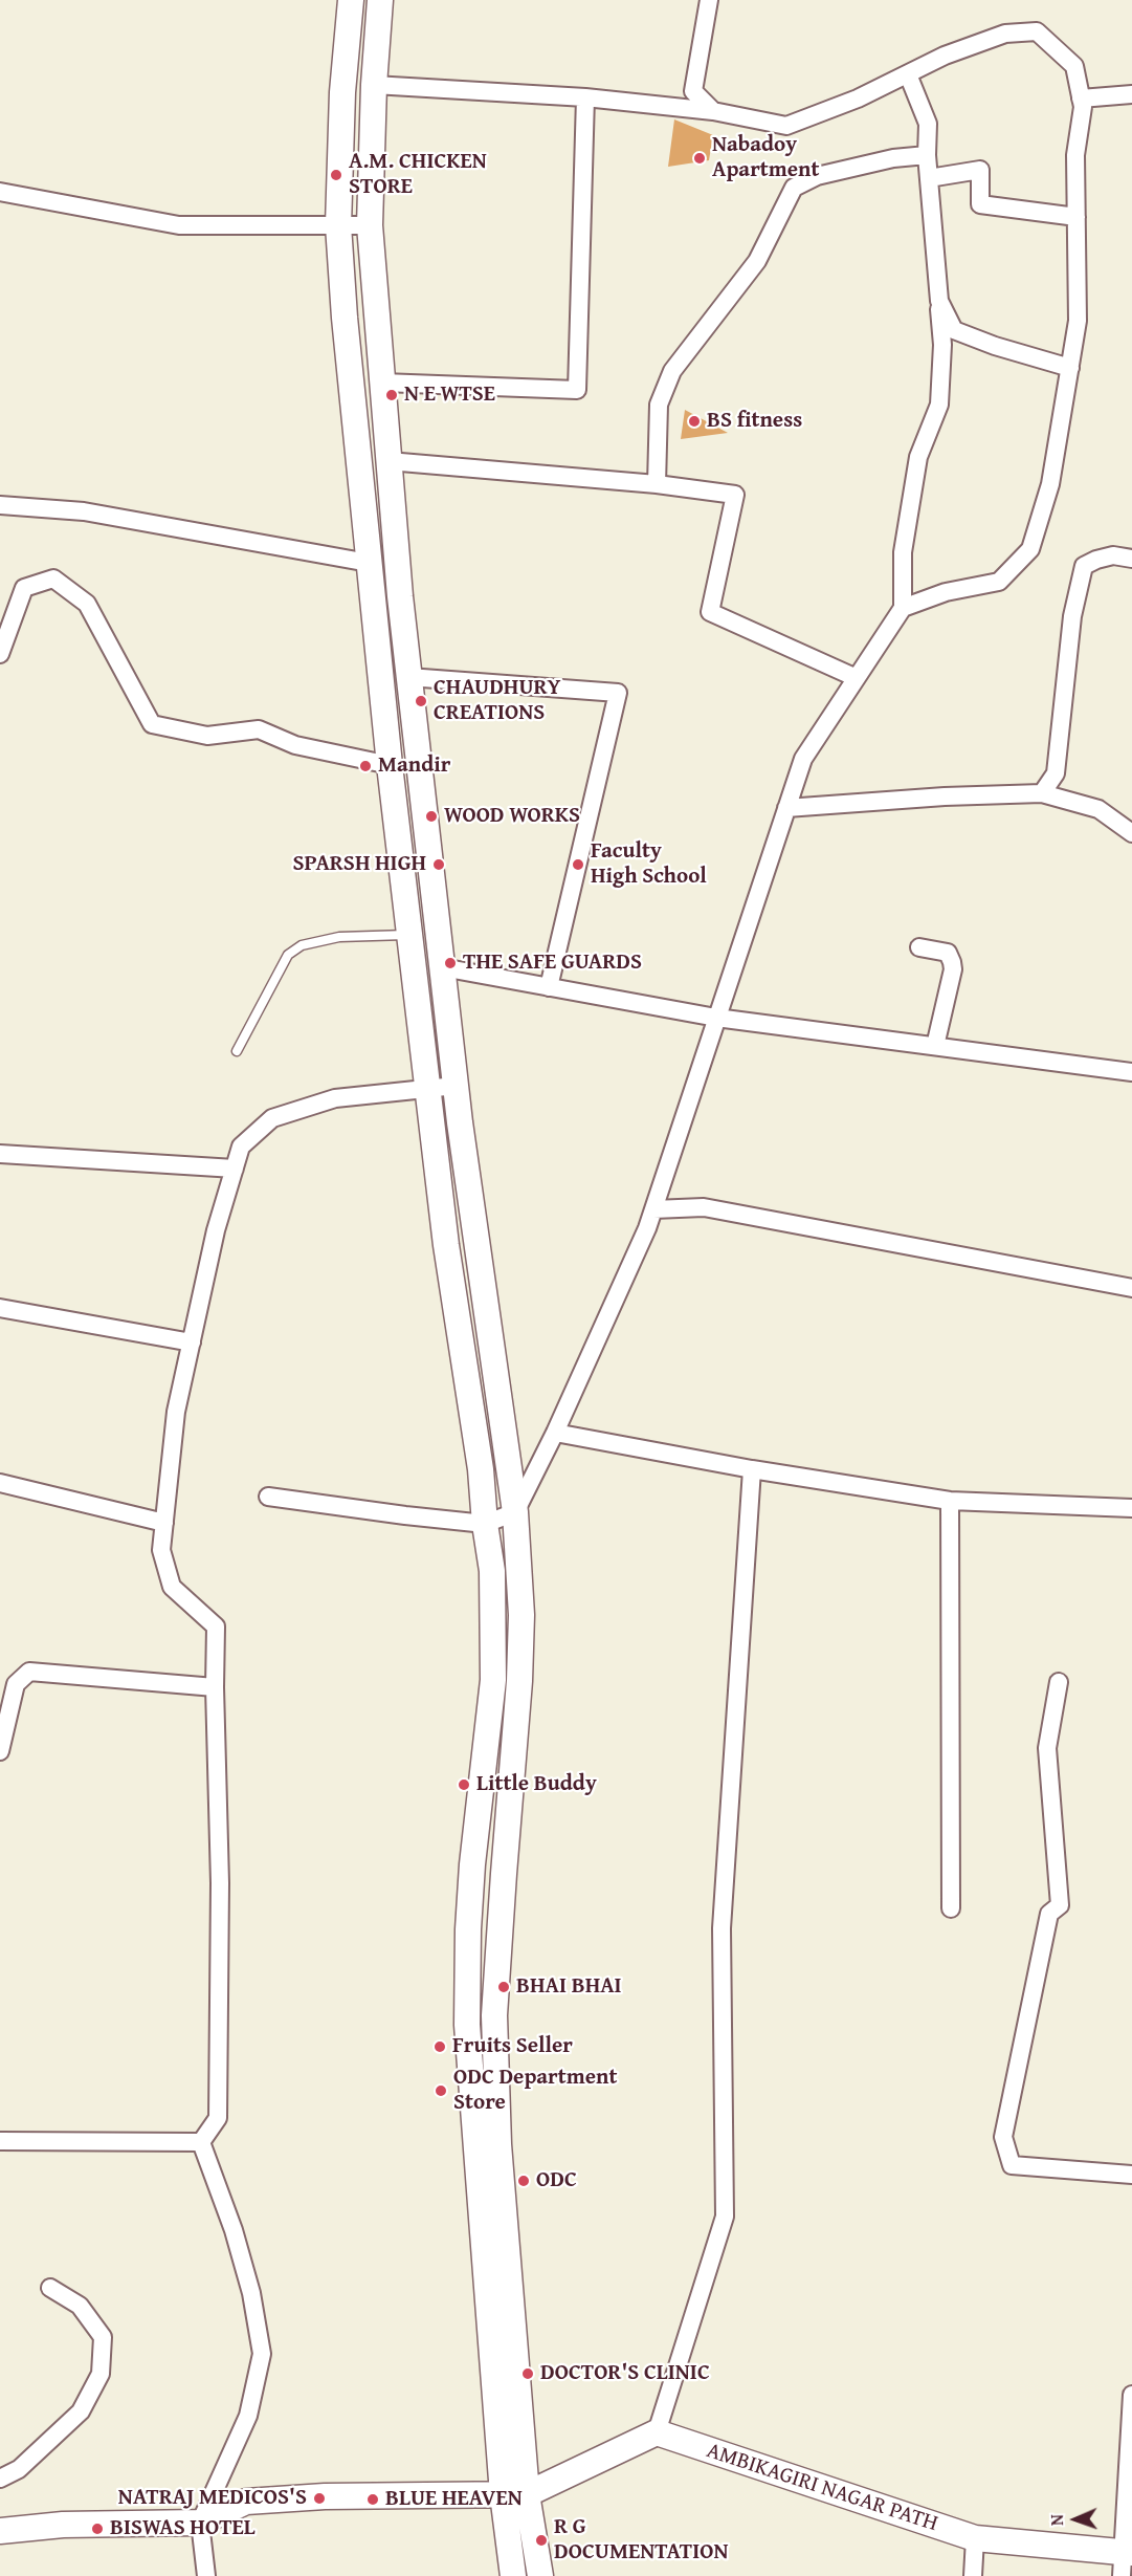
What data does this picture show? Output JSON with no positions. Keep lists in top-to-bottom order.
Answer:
{
  "streets": {
    "main road": ["AMBIKAGIRI NAGAR PATH"]
  },
  "places": [
    "Nabadoy Apartment",
    "A.M. CHICKEN STORE",
    "N E WTSE",
    "BS fitness",
    "CHAUDHURY CREATIONS",
    "Mandir",
    "WOOD WORKS",
    "SPARSH HIGH",
    "Faculty High School",
    "THE SAFE GUARDS",
    "Little Buddy",
    "BHAI BHAI",
    "Fruits Seller",
    "ODC Department Store",
    "ODC",
    "DOCTOR'S CLINIC",
    "NATRAJ MEDICOS'S",
    "BLUE HEAVEN",
    "BISWAS HOTEL",
    "R G DOCUMENTATION"
  ],
  "north": "left"
}
